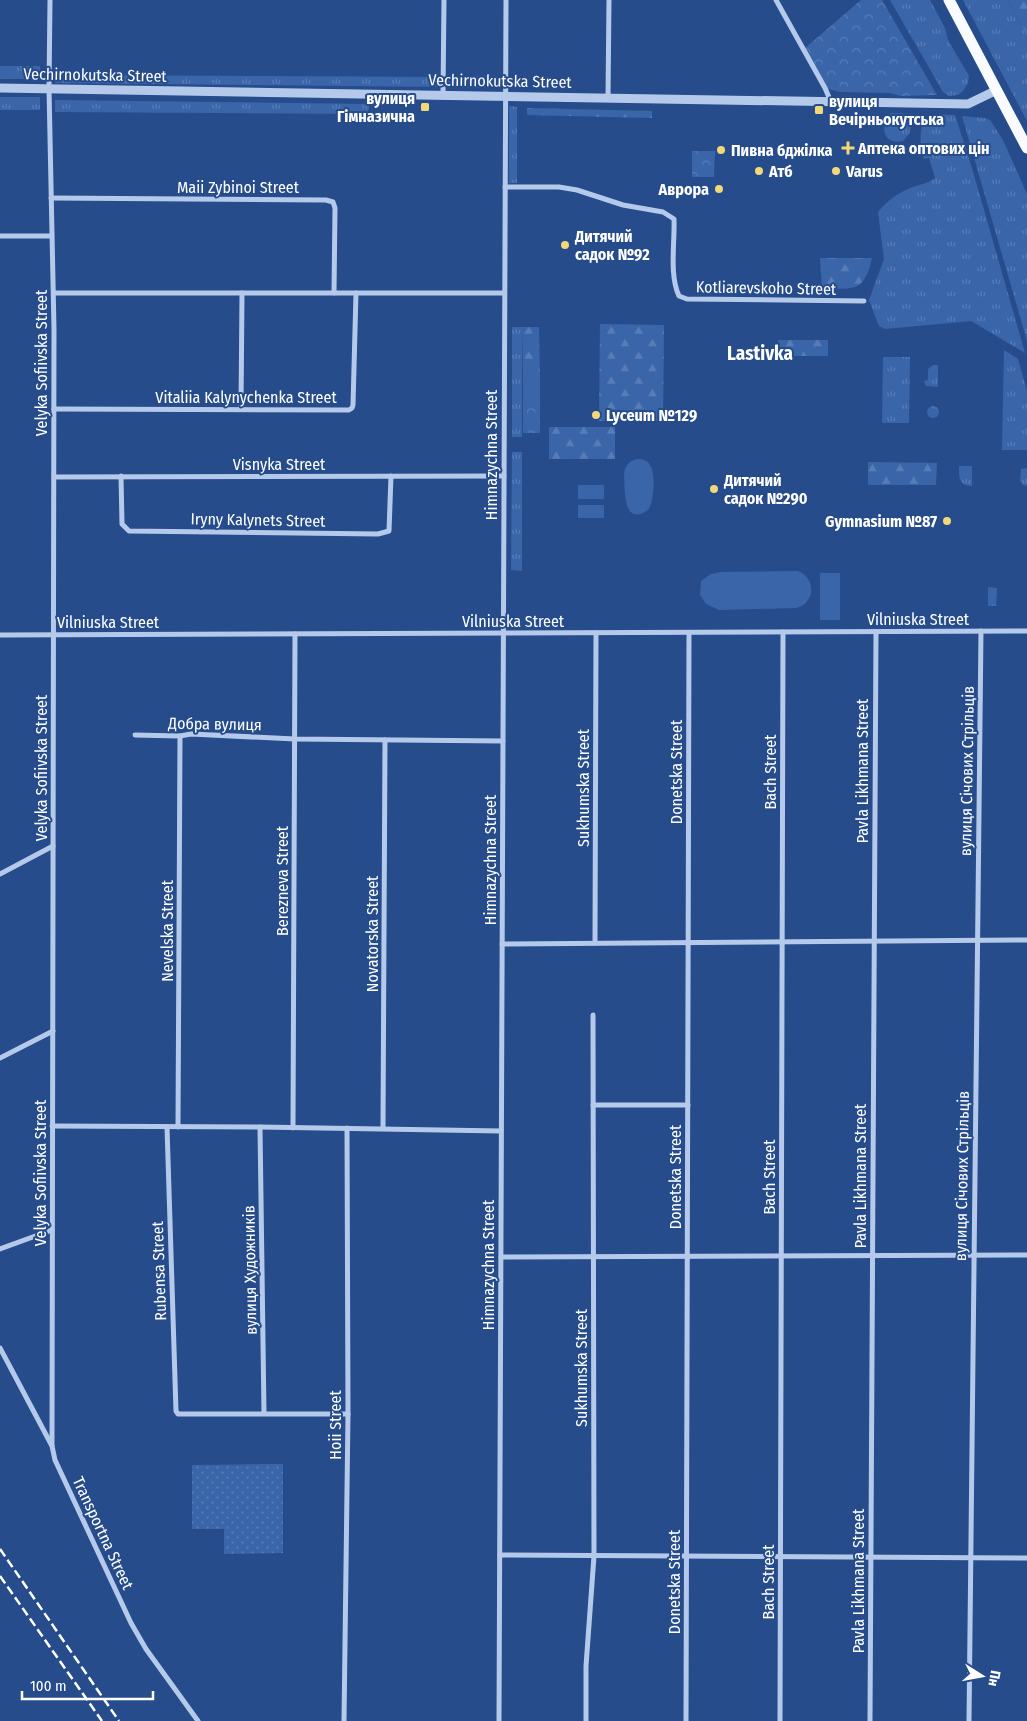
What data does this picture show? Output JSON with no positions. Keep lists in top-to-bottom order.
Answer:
{
  "streets": {
    "street": [
      "Vechirnokutska Street",
      "Maii Zybinoi Street",
      "Kotliarevskoho Street",
      "Velyka Sofiivska Street",
      "Vitaliia Kalynychenka Street",
      "Himnazychna Street",
      "Visnyka Street",
      "Iryny Kalynets Street",
      "Vilniuska Street",
      "Добра вулиця",
      "Pavla Likhmana Street",
      "вулиця Січових Стрільців",
      "Donetska Street",
      "Bach Street",
      "Sukhumska Street",
      "Berezneva Street",
      "Nevelska Street",
      "Novatorska Street",
      "вулиця Художників",
      "Rubensa Street",
      "Hoii Street",
      "Transportna Street"
    ]
  },
  "crossings": [
    ["Vechirnokutska Street", "Velyka Sofiivska Street"],
    ["Vechirnokutska Street", "Himnazychna Street"],
    ["Maii Zybinoi Street", "Velyka Sofiivska Street"],
    ["Kotliarevskoho Street", "Himnazychna Street"],
    ["Velyka Sofiivska Street", "Vitaliia Kalynychenka Street"],
    ["Velyka Sofiivska Street", "Visnyka Street"],
    ["Velyka Sofiivska Street", "Vilniuska Street"],
    ["Velyka Sofiivska Street", "Transportna Street"],
    ["Himnazychna Street", "Visnyka Street"],
    ["Himnazychna Street", "Vilniuska Street"],
    ["Visnyka Street", "Iryny Kalynets Street"],
    ["Vilniuska Street", "Pavla Likhmana Street"],
    ["Vilniuska Street", "вулиця Січових Стрільців"],
    ["Vilniuska Street", "Donetska Street"],
    ["Vilniuska Street", "Bach Street"],
    ["Vilniuska Street", "Sukhumska Street"],
    ["Vilniuska Street", "Berezneva Street"],
    ["Добра вулиця", "Berezneva Street"],
    ["Добра вулиця", "Nevelska Street"],
    ["вулиця Художників", "Rubensa Street"]
  ],
  "districts": ["Lastivka"],
  "places": {
    "transit": ["вулиця Гімназична", "вулиця Вечірньокутська"],
    "health": ["Аптека оптових цін"],
    "other": [
      "Пивна бджілка",
      "Атб",
      "Varus",
      "Аврора",
      "Дитячий садок №92",
      "Lyceum №129",
      "Дитячий садок №290",
      "Gymnasium №87"
    ]
  },
  "scale_bar": "100 m",
  "north": "right"
}
